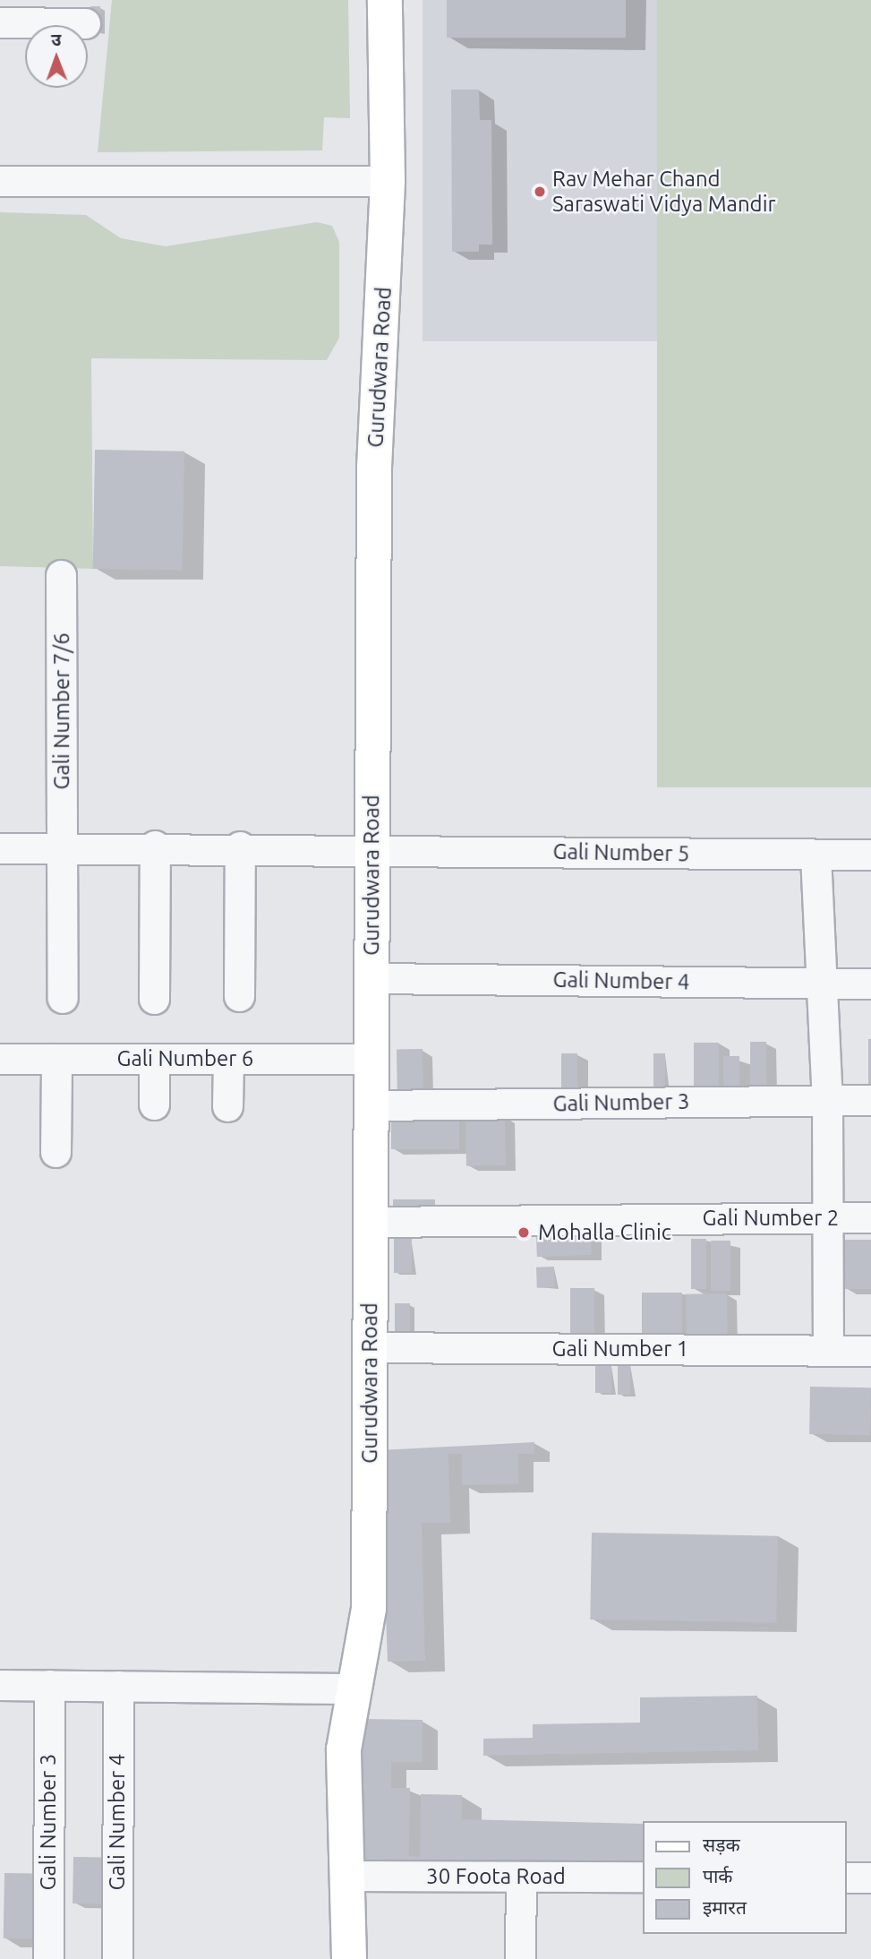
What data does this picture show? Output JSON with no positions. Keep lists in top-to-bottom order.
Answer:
{
  "streets": {
    "street": [
      "Gurudwara Road",
      "Gali Number 7/6",
      "Gali Number 5",
      "Gali Number 4",
      "Gali Number 6",
      "Gali Number 3",
      "Gali Number 2",
      "Gali Number 1",
      "30 Foota Road"
    ]
  },
  "crossings": [
    ["Gurudwara Road", "Gali Number 5"],
    ["Gurudwara Road", "Gali Number 4"],
    ["Gurudwara Road", "Gali Number 6"],
    ["Gurudwara Road", "Gali Number 3"],
    ["Gurudwara Road", "Gali Number 2"],
    ["Gurudwara Road", "Gali Number 1"],
    ["Gurudwara Road", "30 Foota Road"],
    ["Gali Number 7/6", "Gali Number 5"]
  ],
  "places": ["Rav Mehar Chand Saraswati Vidya Mandir", "Mohalla Clinic"],
  "legend": ["सड़क", "पार्क", "इमारत"],
  "north": "top"
}
